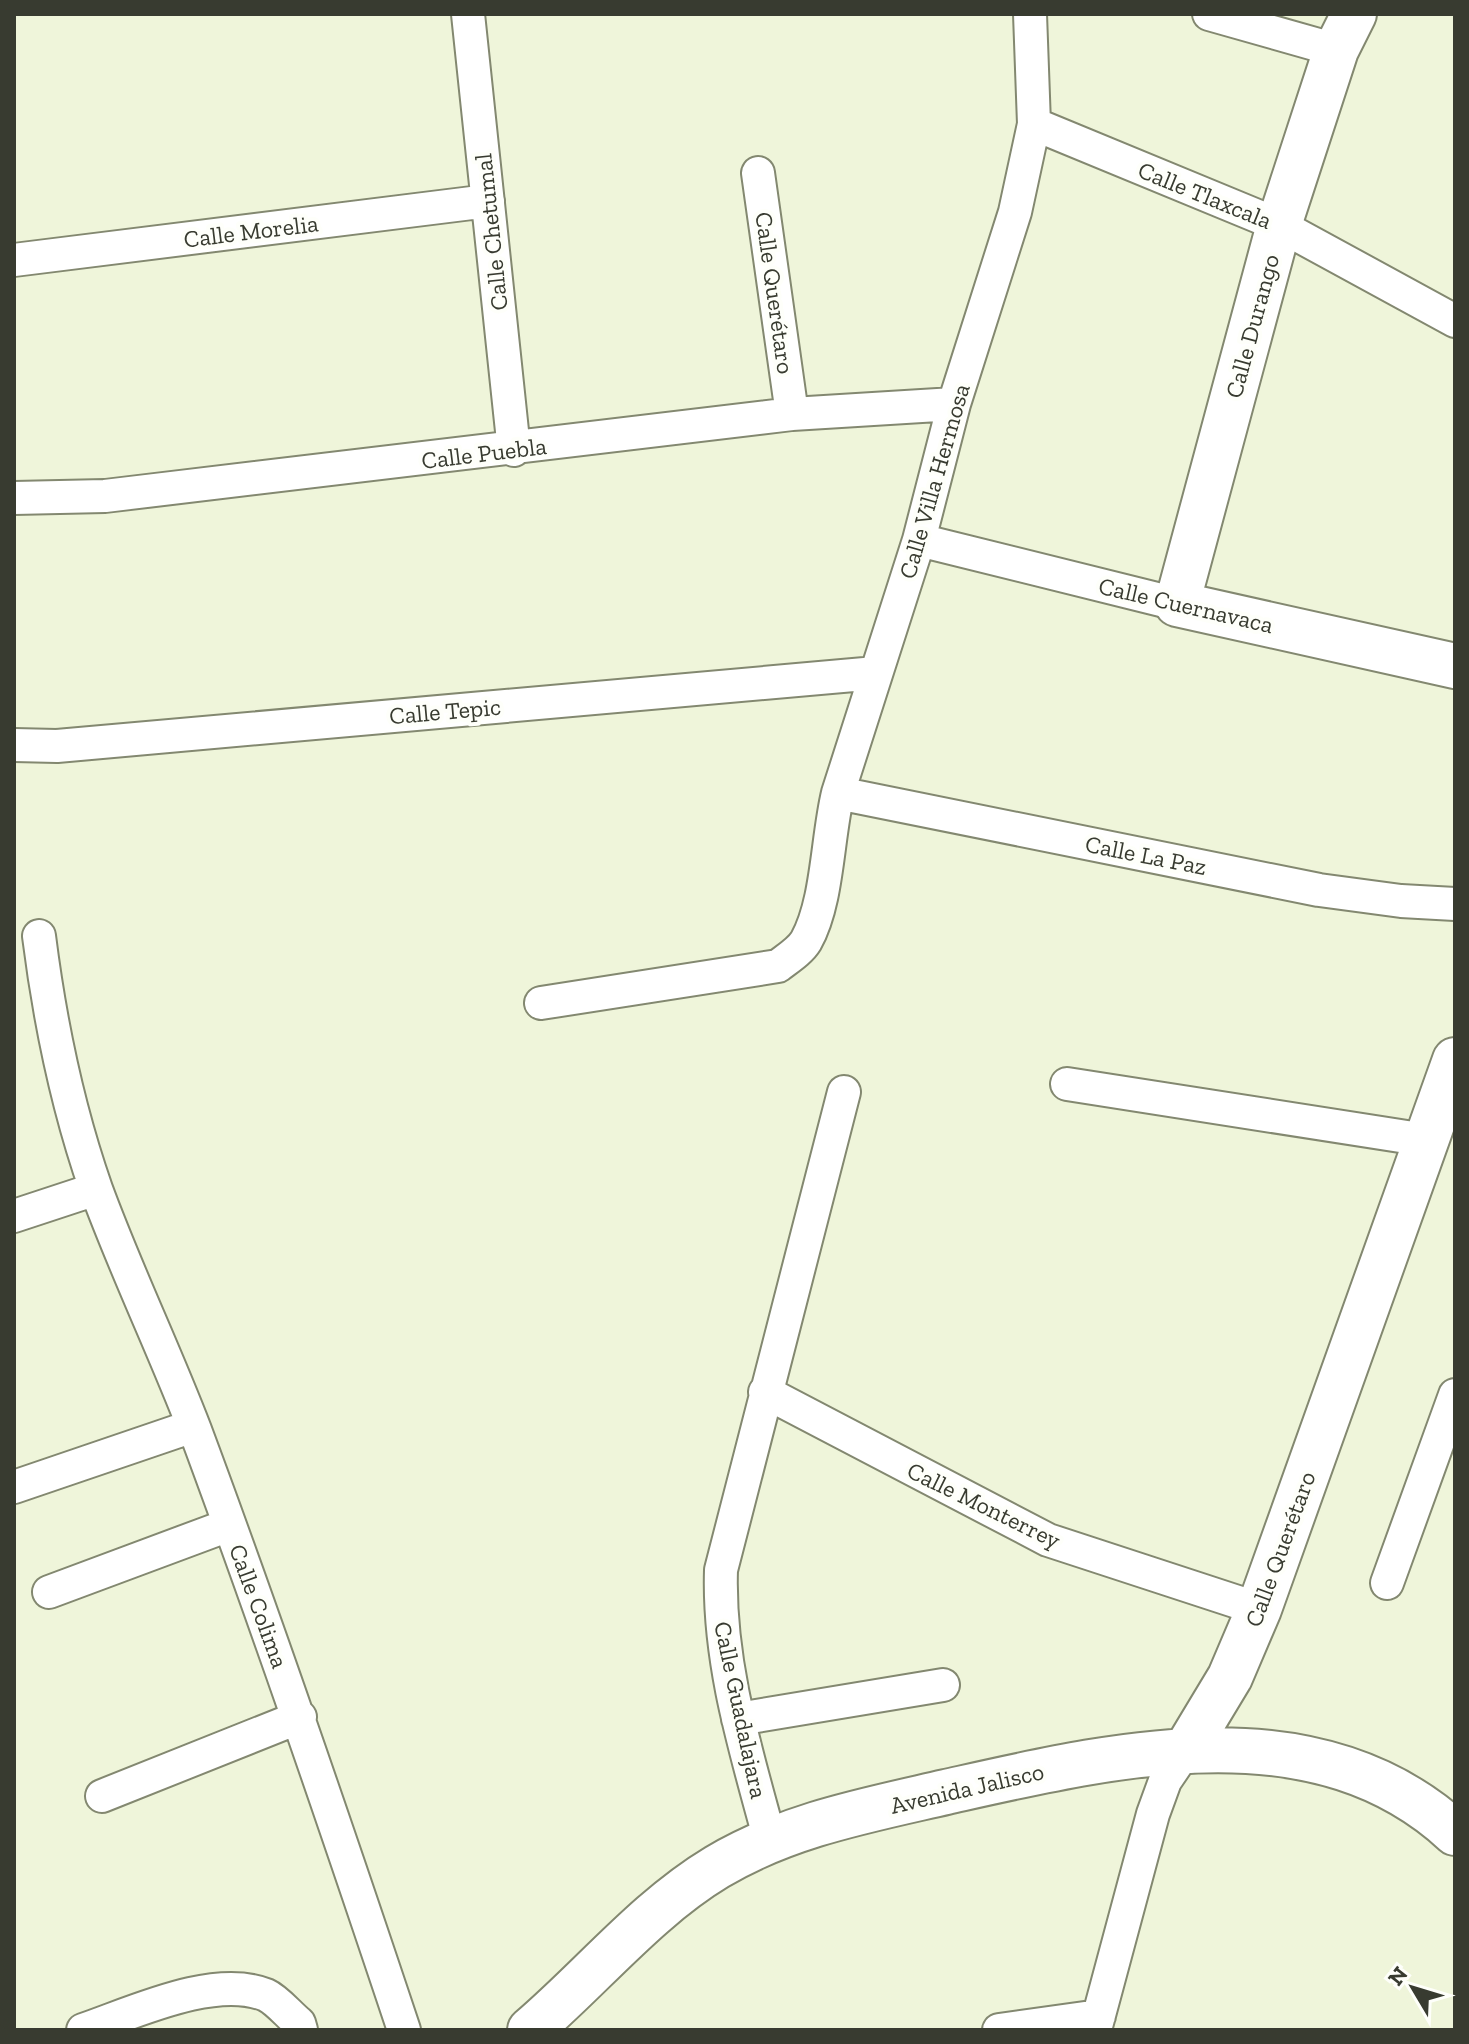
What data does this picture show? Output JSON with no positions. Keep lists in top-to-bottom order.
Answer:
{
  "streets": {
    "street": [
      "Calle Tlaxcala",
      "Calle Morelia",
      "Calle Chetumal",
      "Calle Querétaro",
      "Calle Durango",
      "Calle Puebla",
      "Calle Villa Hermosa",
      "Calle Cuernavaca",
      "Calle Tepic",
      "Calle La Paz",
      "Calle Monterrey",
      "Calle Colima",
      "Calle Guadalajara",
      "Avenida Jalisco"
    ]
  },
  "crossings": [
    ["Calle Tlaxcala", "Calle Durango"],
    ["Calle Tlaxcala", "Calle Villa Hermosa"],
    ["Calle Morelia", "Calle Chetumal"],
    ["Calle Chetumal", "Calle Puebla"],
    ["Calle Querétaro", "Calle Puebla"],
    ["Calle Querétaro", "Calle Monterrey"],
    ["Calle Querétaro", "Avenida Jalisco"],
    ["Calle Durango", "Calle Cuernavaca"],
    ["Calle Puebla", "Calle Villa Hermosa"],
    ["Calle Villa Hermosa", "Calle Cuernavaca"],
    ["Calle Villa Hermosa", "Calle Tepic"],
    ["Calle Villa Hermosa", "Calle La Paz"],
    ["Calle Monterrey", "Calle Guadalajara"],
    ["Calle Guadalajara", "Avenida Jalisco"]
  ],
  "north": "top left"
}
